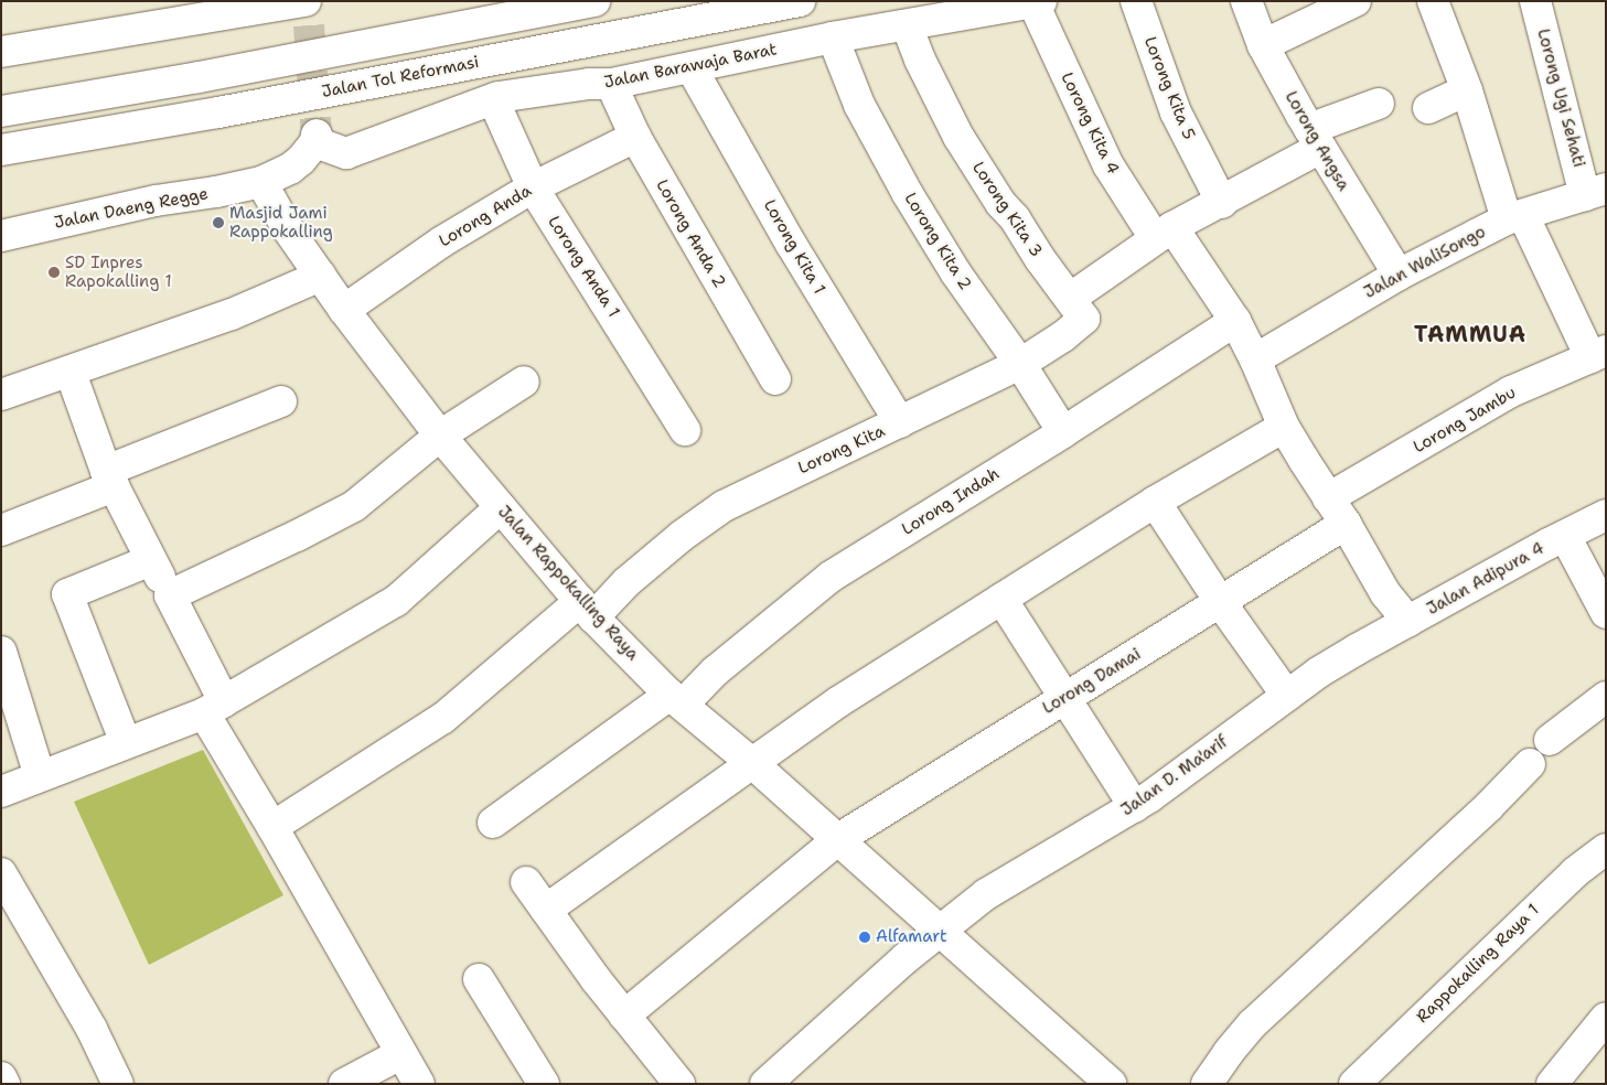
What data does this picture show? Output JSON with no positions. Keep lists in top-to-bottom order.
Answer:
{
  "streets": {
    "main road": [
      "Jalan Barawaja Barat",
      "Jalan Tol Reformasi",
      "Lorong Kita 5",
      "Lorong Ugi Sehati",
      "Lorong Kita 4",
      "Lorong Angsa",
      "Jalan Daeng Regge",
      "Lorong Kita 3",
      "Lorong Anda",
      "Lorong Anda 2",
      "Lorong Kita 2",
      "Lorong Kita 1",
      "Jalan WaliSongo",
      "Lorong Anda 1",
      "Lorong Jambu",
      "Lorong Kita",
      "Lorong Indah",
      "Jalan Adipura 4",
      "Jalan Rappokalling Raya",
      "Lorong Damai",
      "Jalan D. Ma'arif",
      "Rappokalling Raya 1"
    ]
  },
  "crossings": [
    ["Jalan Barawaja Barat", "Lorong Kita 4"],
    ["Jalan Barawaja Barat", "Jalan Daeng Regge"],
    ["Jalan Barawaja Barat", "Lorong Kita 3"],
    ["Jalan Barawaja Barat", "Lorong Anda 2"],
    ["Jalan Barawaja Barat", "Lorong Kita 2"],
    ["Jalan Barawaja Barat", "Lorong Kita 1"],
    ["Jalan Barawaja Barat", "Lorong Anda 1"],
    ["Lorong Ugi Sehati", "Jalan WaliSongo"],
    ["Lorong Kita 4", "Jalan WaliSongo"],
    ["Lorong Kita 4", "Lorong Jambu"],
    ["Lorong Kita 4", "Lorong Indah"],
    ["Lorong Kita 4", "Jalan Adipura 4"],
    ["Lorong Kita 4", "Lorong Damai"],
    ["Lorong Kita 4", "Jalan D. Ma'arif"],
    ["Lorong Angsa", "Jalan WaliSongo"],
    ["Jalan Daeng Regge", "Jalan Rappokalling Raya"],
    ["Lorong Kita 3", "Lorong Kita"],
    ["Lorong Anda", "Lorong Anda 2"],
    ["Lorong Anda", "Lorong Anda 1"],
    ["Lorong Anda", "Jalan Rappokalling Raya"],
    ["Lorong Kita 2", "Lorong Kita"],
    ["Lorong Kita 2", "Lorong Indah"],
    ["Lorong Kita 1", "Lorong Kita"],
    ["Lorong Kita", "Jalan Rappokalling Raya"],
    ["Lorong Indah", "Jalan Rappokalling Raya"],
    ["Jalan Adipura 4", "Jalan D. Ma'arif"],
    ["Jalan Rappokalling Raya", "Lorong Damai"],
    ["Jalan Rappokalling Raya", "Jalan D. Ma'arif"]
  ],
  "districts": ["TAMMUA"],
  "places": ["Masjid Jami Rappokalling", "SD Inpres Rapokalling 1", "Alfamart"]
}
